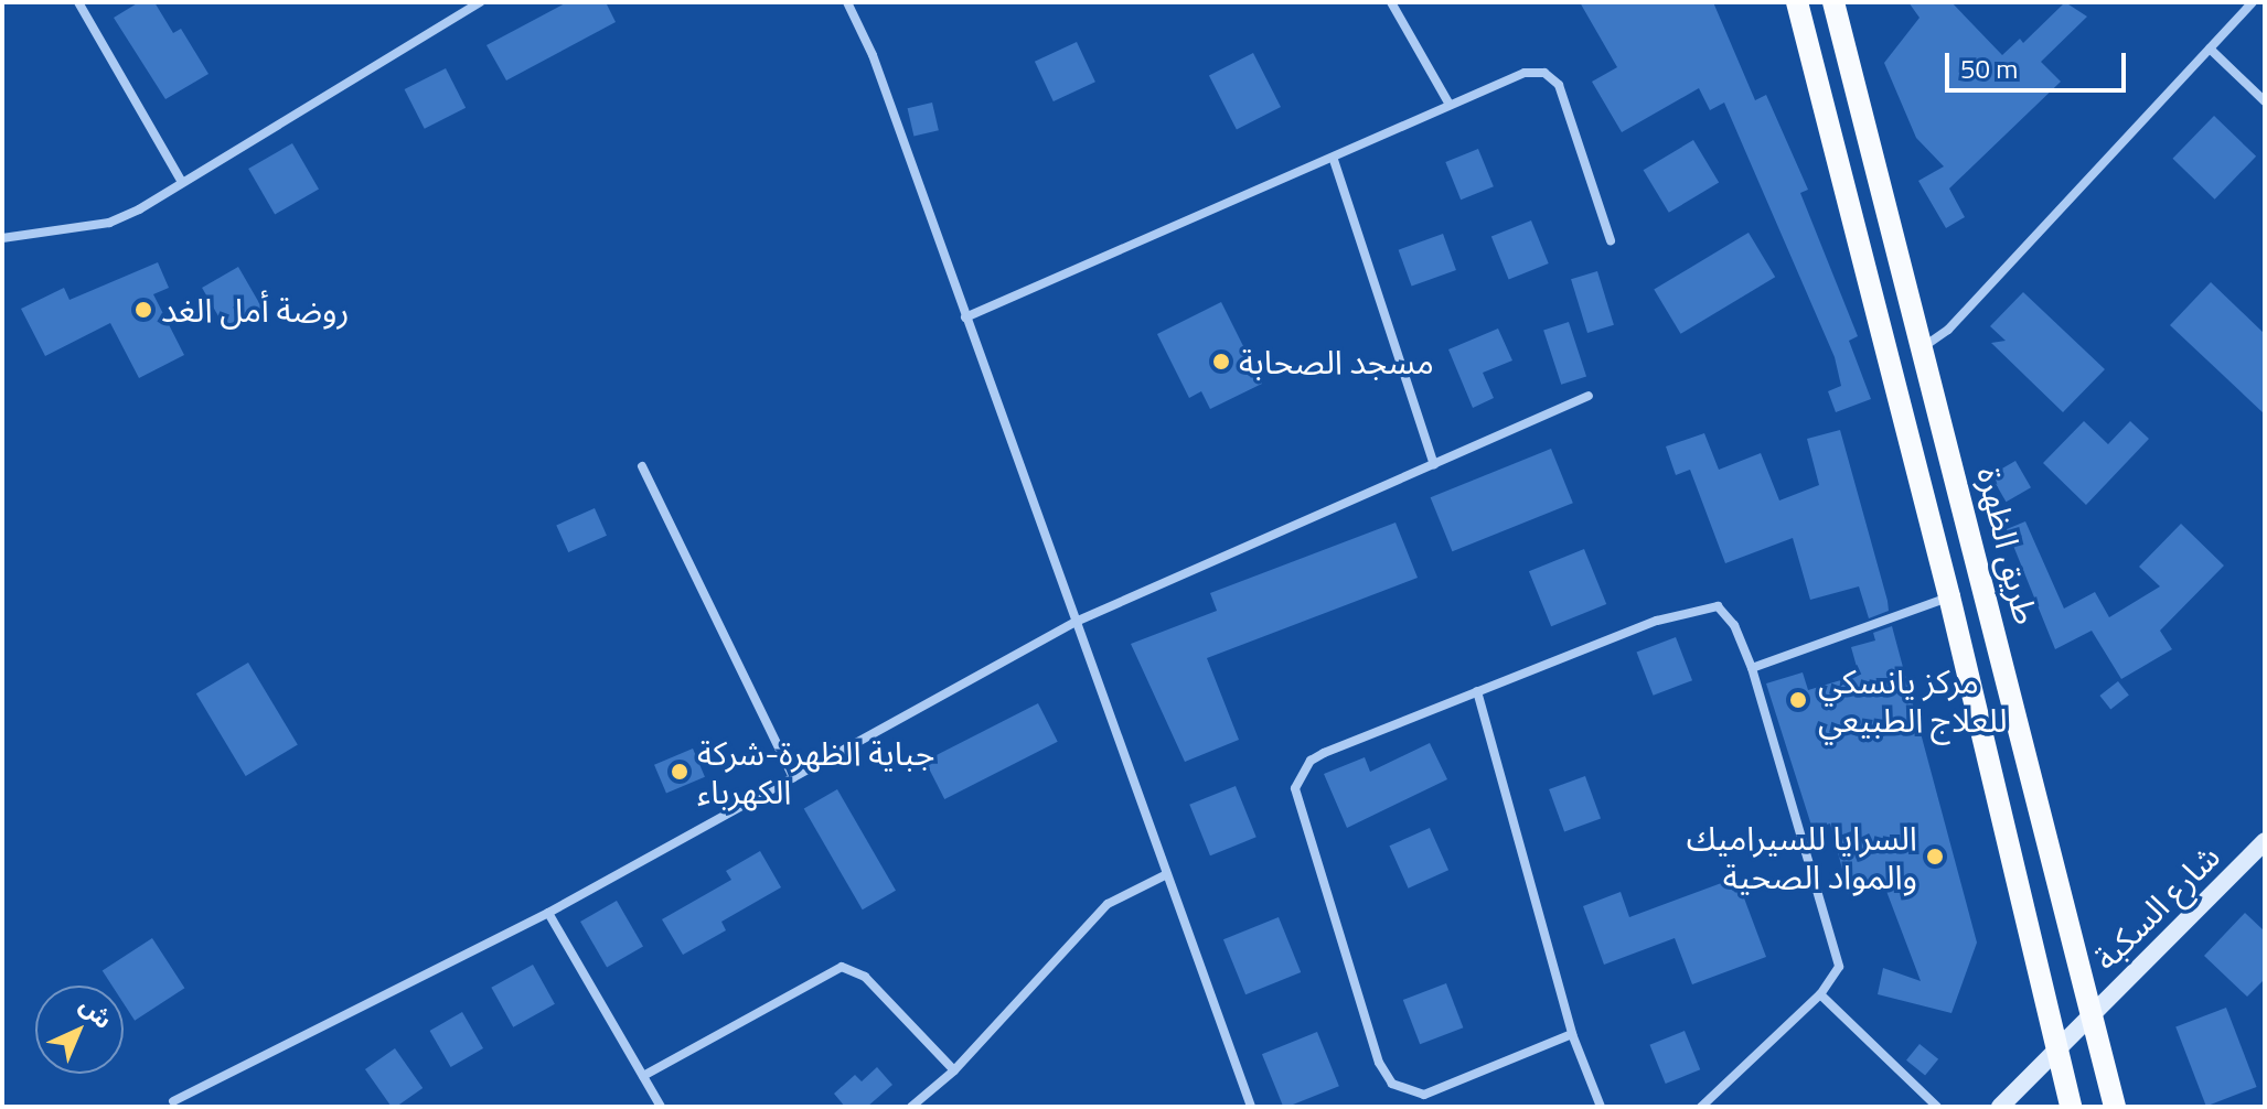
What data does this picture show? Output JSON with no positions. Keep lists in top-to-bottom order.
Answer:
{
  "streets": {
    "main road": ["طريق الظهرة", "شارع السكبة"]
  },
  "crossings": [
    ["طريق الظهرة", "شارع السكبة"]
  ],
  "places": [
    "روضة أمل الغد",
    "مسجد الصحابة",
    "مركز يانسكي للعلاج الطبيعي",
    "جباية الظهرة-شركة الكهرباء",
    "السرايا للسيراميك والمواد الصحية"
  ],
  "scale_bar": "50 m",
  "north": "top right"
}
